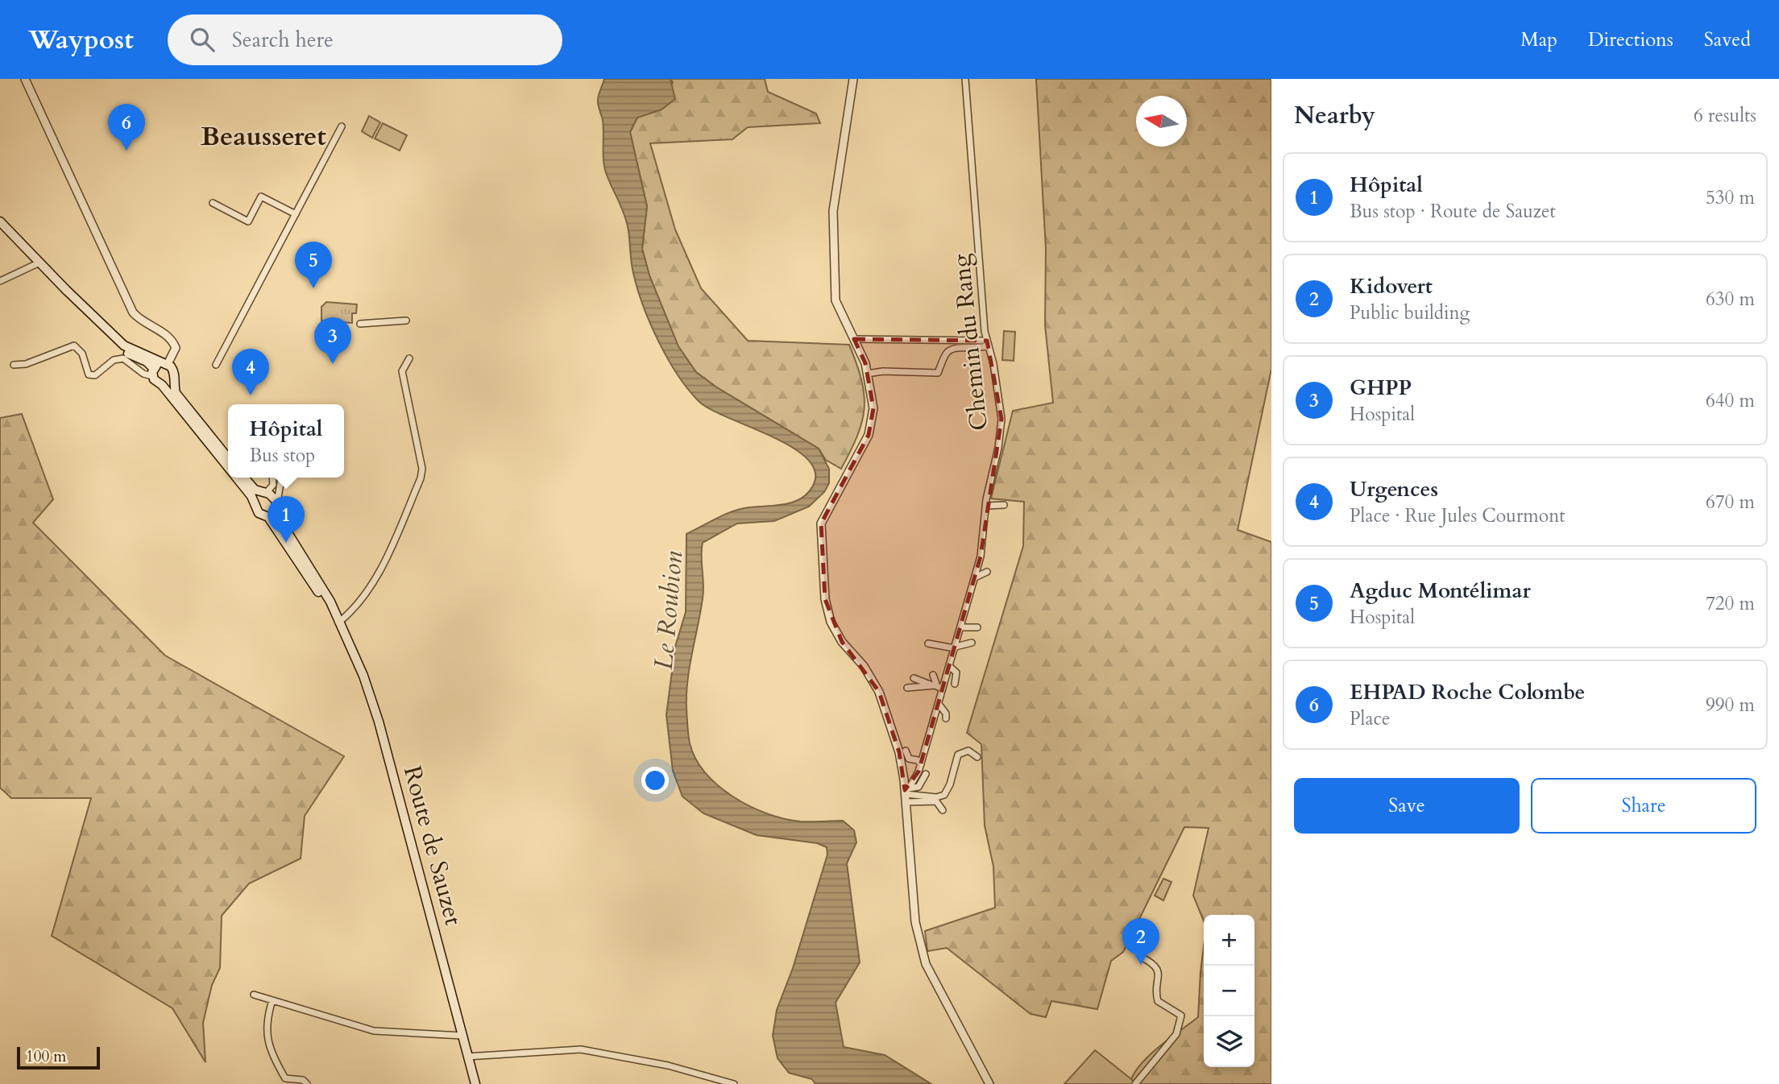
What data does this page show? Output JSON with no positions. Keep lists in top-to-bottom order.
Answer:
{
  "streets": {
    "main road": ["Route de Sauzet"],
    "street": ["Chemin du Rang"]
  },
  "districts": ["Beausseret"],
  "water": ["Le Roubion"],
  "scale_bar": "100 m",
  "north": "left",
  "page": {
    "header": "Waypost",
    "search": "Search here",
    "nav": ["Map", "Directions", "Saved"],
    "heading": ["Nearby", "6 results"],
    "pins": [
      "6",
      "5",
      "3",
      "4",
      "1",
      "2"
    ],
    "list": [
      {
        "mark": "1",
        "name": "Hôpital",
        "note": "Bus stop · Route de Sauzet",
        "value": "530 m"
      },
      {
        "mark": "2",
        "name": "Kidovert",
        "note": "Public building",
        "value": "630 m"
      },
      {
        "mark": "3",
        "name": "GHPP",
        "note": "Hospital",
        "value": "640 m"
      },
      {
        "mark": "4",
        "name": "Urgences",
        "note": "Place · Rue Jules Courmont",
        "value": "670 m"
      },
      {
        "mark": "5",
        "name": "Agduc Montélimar",
        "note": "Hospital",
        "value": "720 m"
      },
      {
        "mark": "6",
        "name": "EHPAD Roche Colombe",
        "note": "Place",
        "value": "990 m"
      }
    ],
    "popup": ["Hôpital", "Bus stop"],
    "buttons": ["Save", "Share"],
    "map_buttons": ["+", "−"],
    "scale": "100 m"
  }
}
